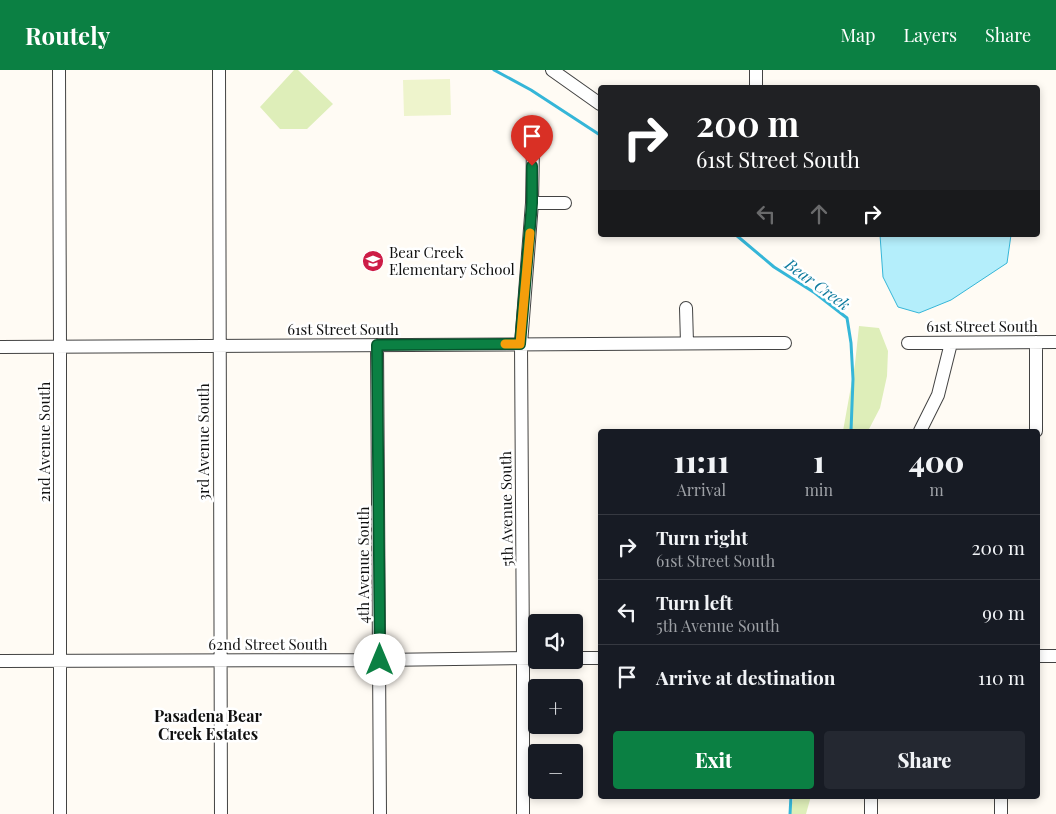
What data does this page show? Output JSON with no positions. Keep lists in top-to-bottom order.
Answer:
{
  "streets": {
    "street": [
      "61st Street South",
      "2nd Avenue South",
      "3rd Avenue South",
      "5th Avenue South",
      "4th Avenue South",
      "62nd Street South"
    ]
  },
  "crossings": [
    ["61st Street South", "2nd Avenue South"],
    ["61st Street South", "3rd Avenue South"],
    ["61st Street South", "5th Avenue South"],
    ["61st Street South", "4th Avenue South"],
    ["2nd Avenue South", "62nd Street South"],
    ["3rd Avenue South", "62nd Street South"],
    ["4th Avenue South", "62nd Street South"]
  ],
  "districts": ["Pasadena Bear Creek Estates"],
  "water": ["Bear Creek"],
  "places": {
    "school or university": ["Bear Creek Elementary School"]
  },
  "page": {
    "header": "Routely",
    "nav": ["Map", "Layers", "Share"],
    "turn": ["200 m", "61st Street South"],
    "eta": [
      "11:11",
      "Arrival",
      "1",
      "min",
      "400",
      "m"
    ],
    "list": [
      {
        "name": "Turn right",
        "note": "61st Street South",
        "value": "200 m"
      },
      {
        "name": "Turn left",
        "note": "5th Avenue South",
        "value": "90 m"
      },
      {
        "name": "Arrive at destination",
        "value": "110 m"
      }
    ],
    "map_buttons": ["+", "−"],
    "buttons": ["Exit", "Share"]
  }
}
